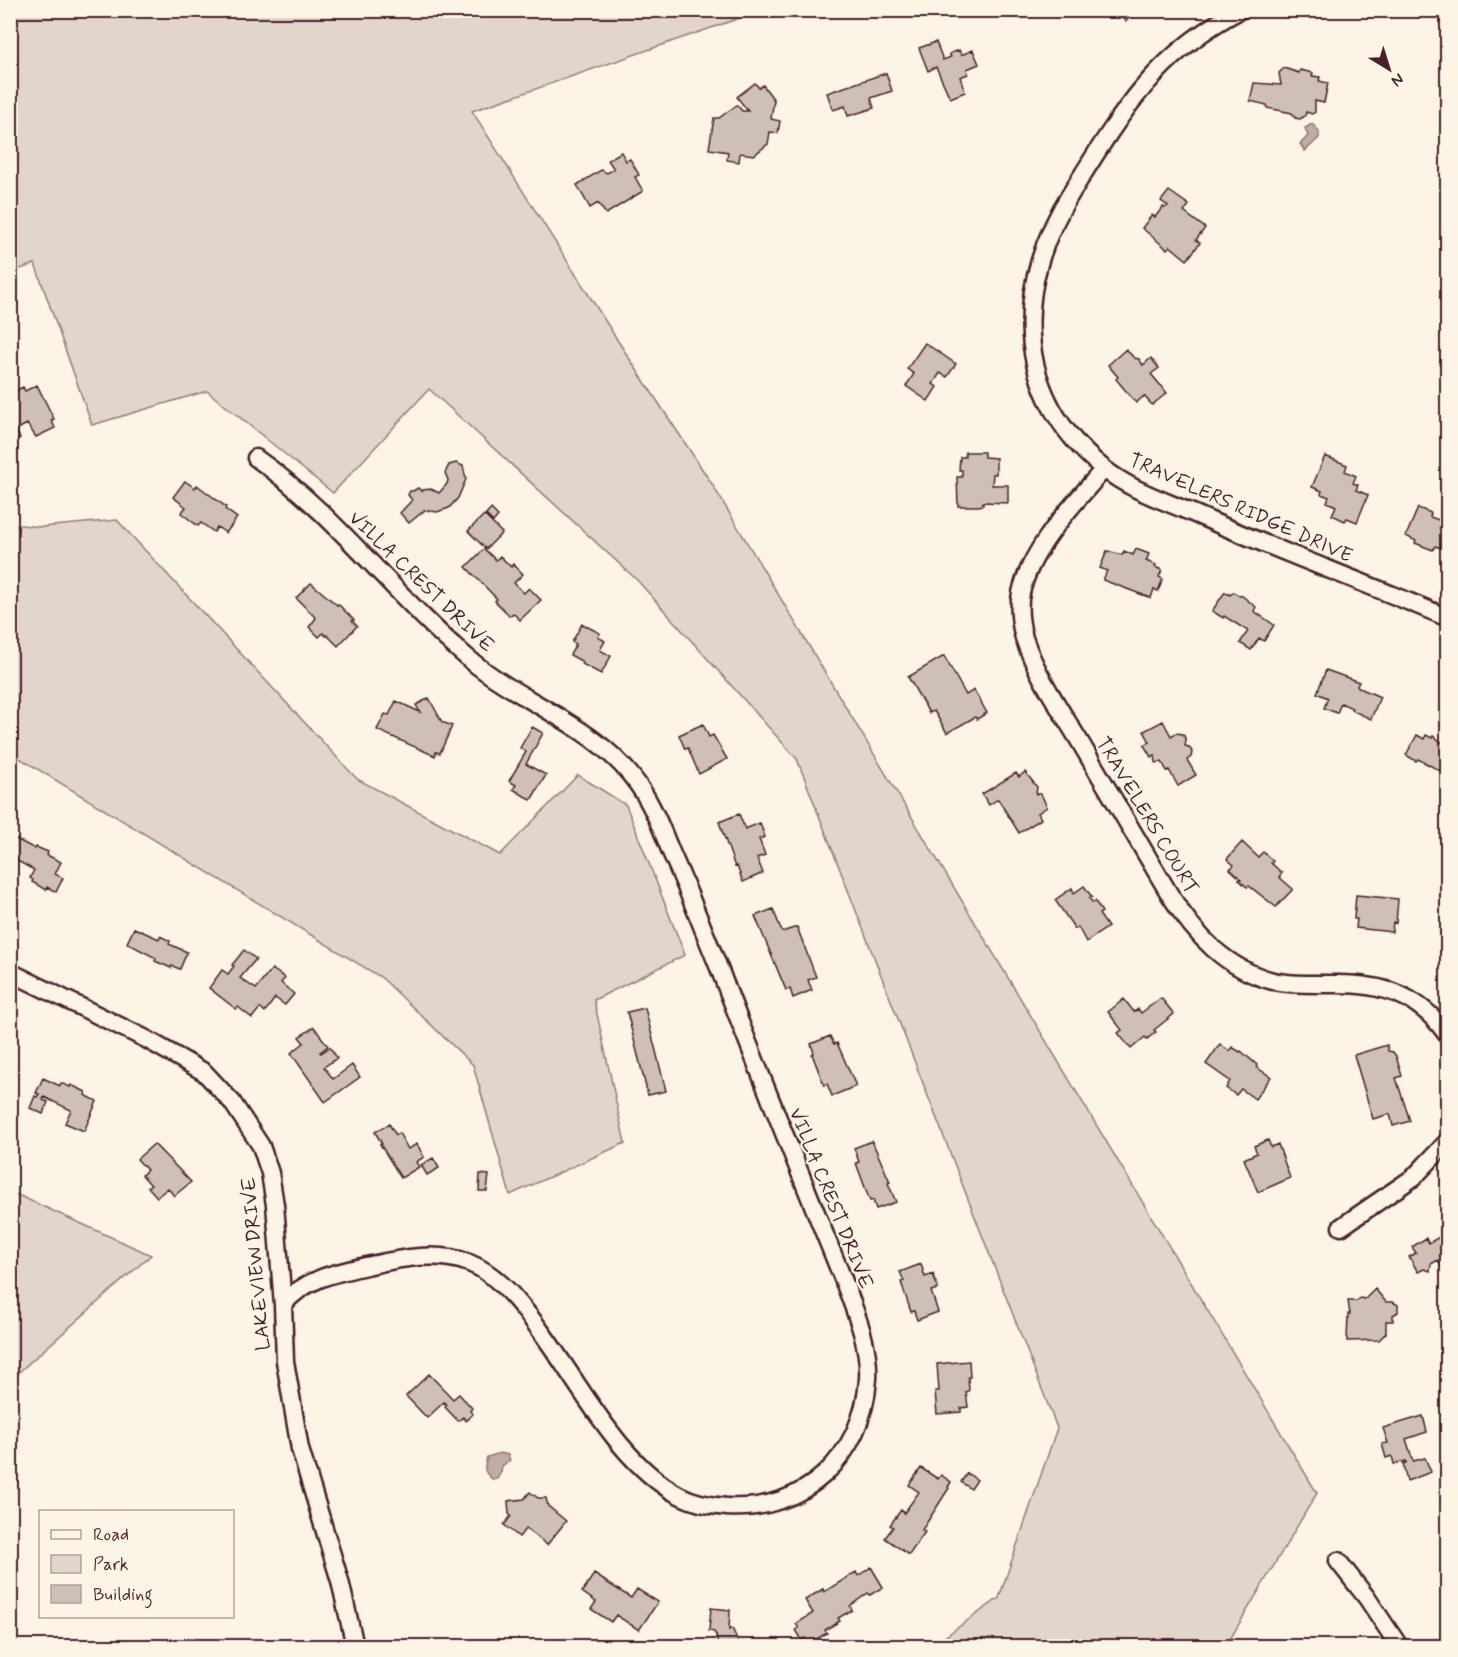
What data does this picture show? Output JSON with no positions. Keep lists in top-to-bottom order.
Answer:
{
  "streets": {
    "street": [
      "TRAVELERS RIDGE DRIVE",
      "VILLA CREST DRIVE",
      "TRAVELERS COURT",
      "LAKEVIEW DRIVE"
    ]
  },
  "crossings": [
    ["TRAVELERS RIDGE DRIVE", "TRAVELERS COURT"],
    ["VILLA CREST DRIVE", "LAKEVIEW DRIVE"]
  ],
  "legend": ["Road", "Park", "Building"],
  "north": "bottom right"
}
